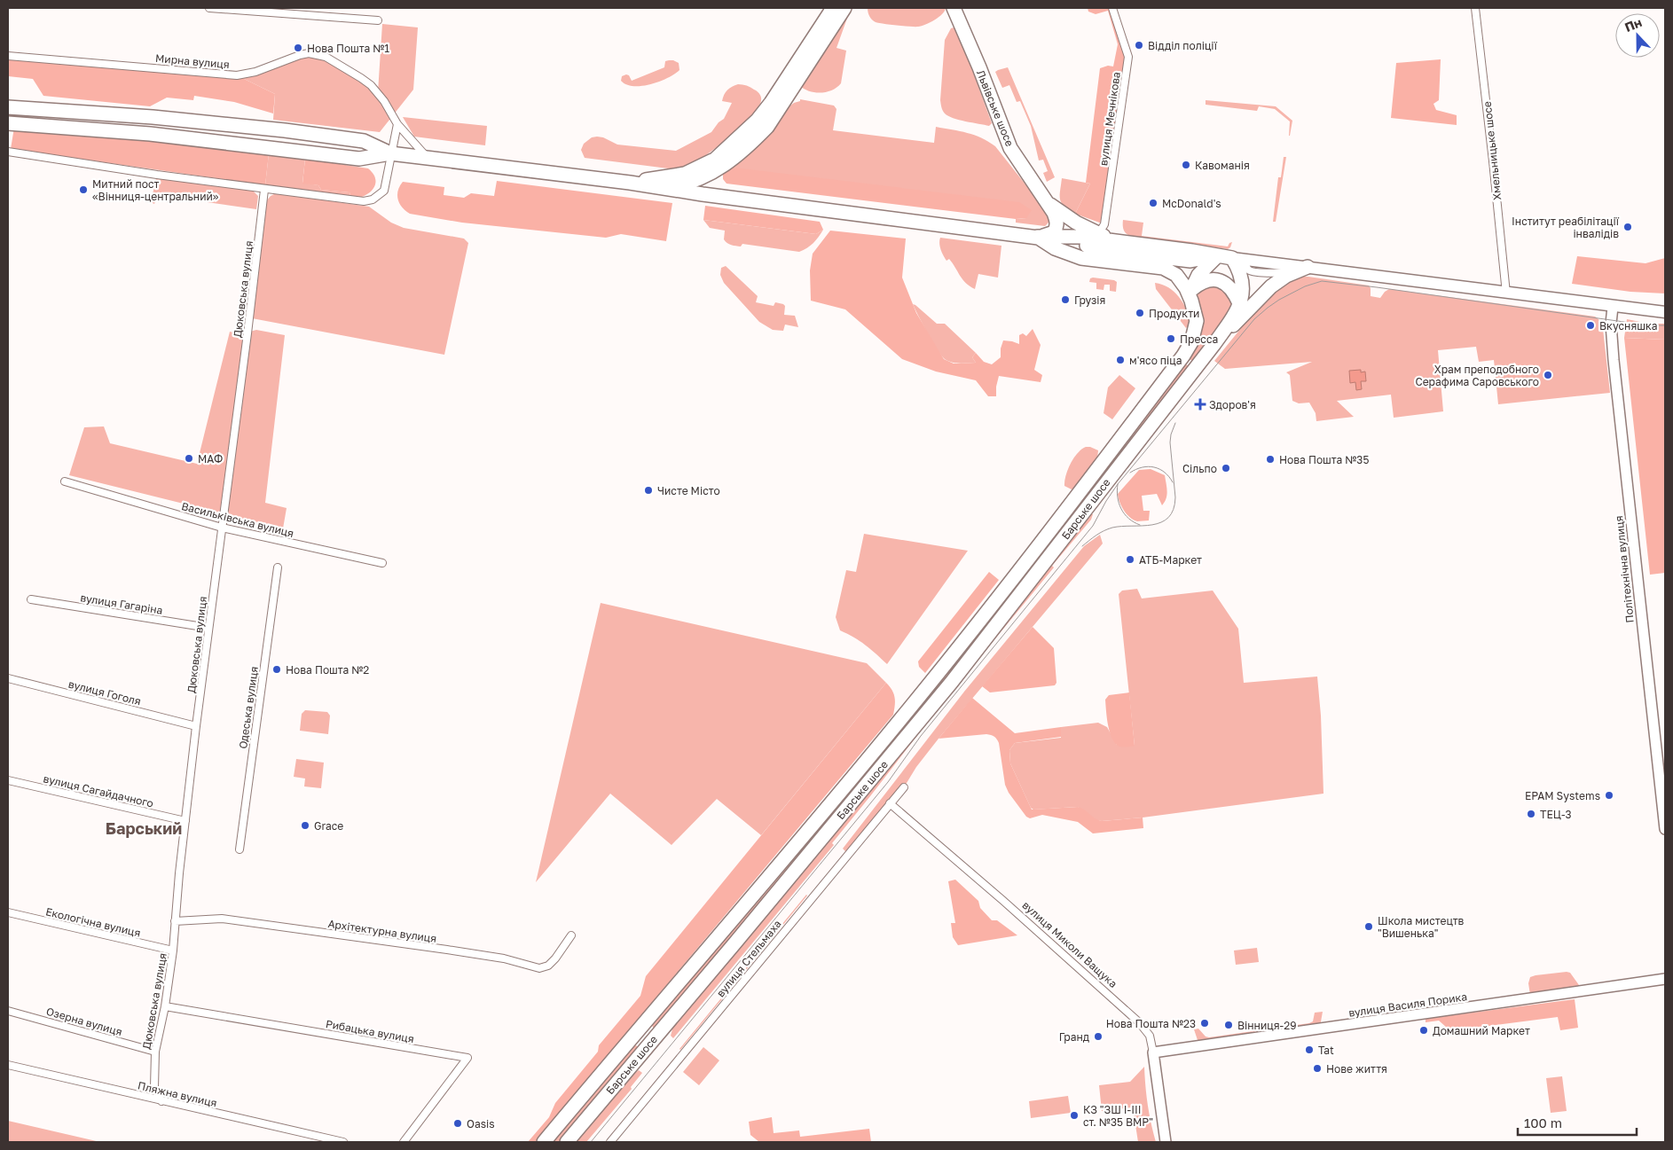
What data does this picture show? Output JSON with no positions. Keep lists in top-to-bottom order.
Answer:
{
  "streets": {
    "highway": ["Львівське шосе", "Барське шосе"],
    "street": [
      "Мирна вулиця",
      "вулиця Мечнікова",
      "Хмельницьке шосе",
      "Дюковська вулиця",
      "Васильківська вулиця",
      "Політехнічна вулиця",
      "вулиця Гагаріна",
      "вулиця Гоголя",
      "Одеська вулиця",
      "вулиця Сагайдачного",
      "Екологічна вулиця",
      "Архітектурна вулиця",
      "вулиця Миколи Ващука",
      "вулиця Стельмаха",
      "вулиця Василя Порика",
      "Озерна вулиця",
      "Рибацька вулиця",
      "Пляжна вулиця"
    ]
  },
  "crossings": [
    ["Дюковська вулиця", "Васильківська вулиця"],
    ["Дюковська вулиця", "вулиця Гагаріна"],
    ["Дюковська вулиця", "вулиця Гоголя"],
    ["Дюковська вулиця", "вулиця Сагайдачного"],
    ["Дюковська вулиця", "Екологічна вулиця"],
    ["Дюковська вулиця", "Архітектурна вулиця"],
    ["Дюковська вулиця", "Озерна вулиця"],
    ["Дюковська вулиця", "Рибацька вулиця"],
    ["Дюковська вулиця", "Пляжна вулиця"],
    ["вулиця Миколи Ващука", "вулиця Стельмаха"],
    ["вулиця Миколи Ващука", "вулиця Василя Порика"]
  ],
  "districts": ["Барський"],
  "places": {
    "other": [
      "Відділ поліції",
      "Нова Пошта №1",
      "Кавоманія",
      "Митний пост «Вінниця-центральний»",
      "McDonald's",
      "Інститут реабілітації інвалідів",
      "Грузія",
      "Продукти",
      "Вкусняшка",
      "Пресса",
      "м'ясо піца",
      "Храм преподобного Серафима Саровського",
      "МАФ",
      "Нова Пошта №35",
      "Сільпо",
      "Чисте Місто",
      "АТБ-Маркет",
      "Нова Пошта №2",
      "EPAM Systems",
      "ТЕЦ-3",
      "Grace",
      "Школа мистецтв \"Вишенька\"",
      "Нова Пошта №23",
      "Вінниця-29",
      "Домашний Маркет",
      "Гранд",
      "Tat",
      "Нове життя",
      "КЗ \"ЗШ І-ІІІ ст. №35 ВМР\"",
      "Oasis"
    ],
    "health": ["Здоров'я"]
  },
  "scale_bar": "100 m",
  "north": "top"
}
